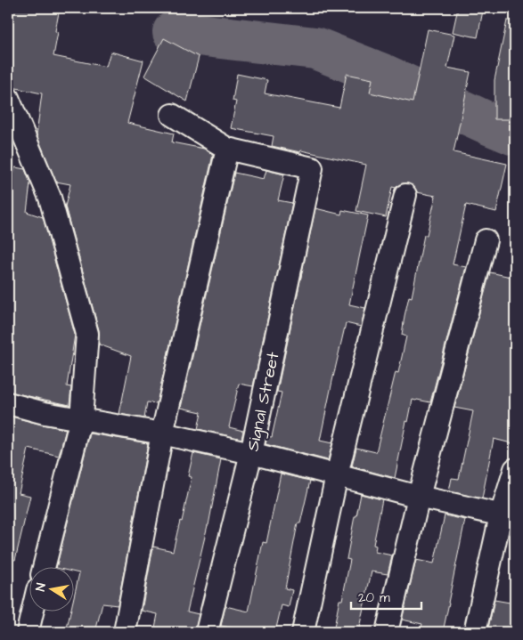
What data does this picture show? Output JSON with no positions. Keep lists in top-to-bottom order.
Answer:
{
  "streets": {
    "street": ["Signal Street"]
  },
  "scale_bar": "20 m",
  "north": "left"
}
